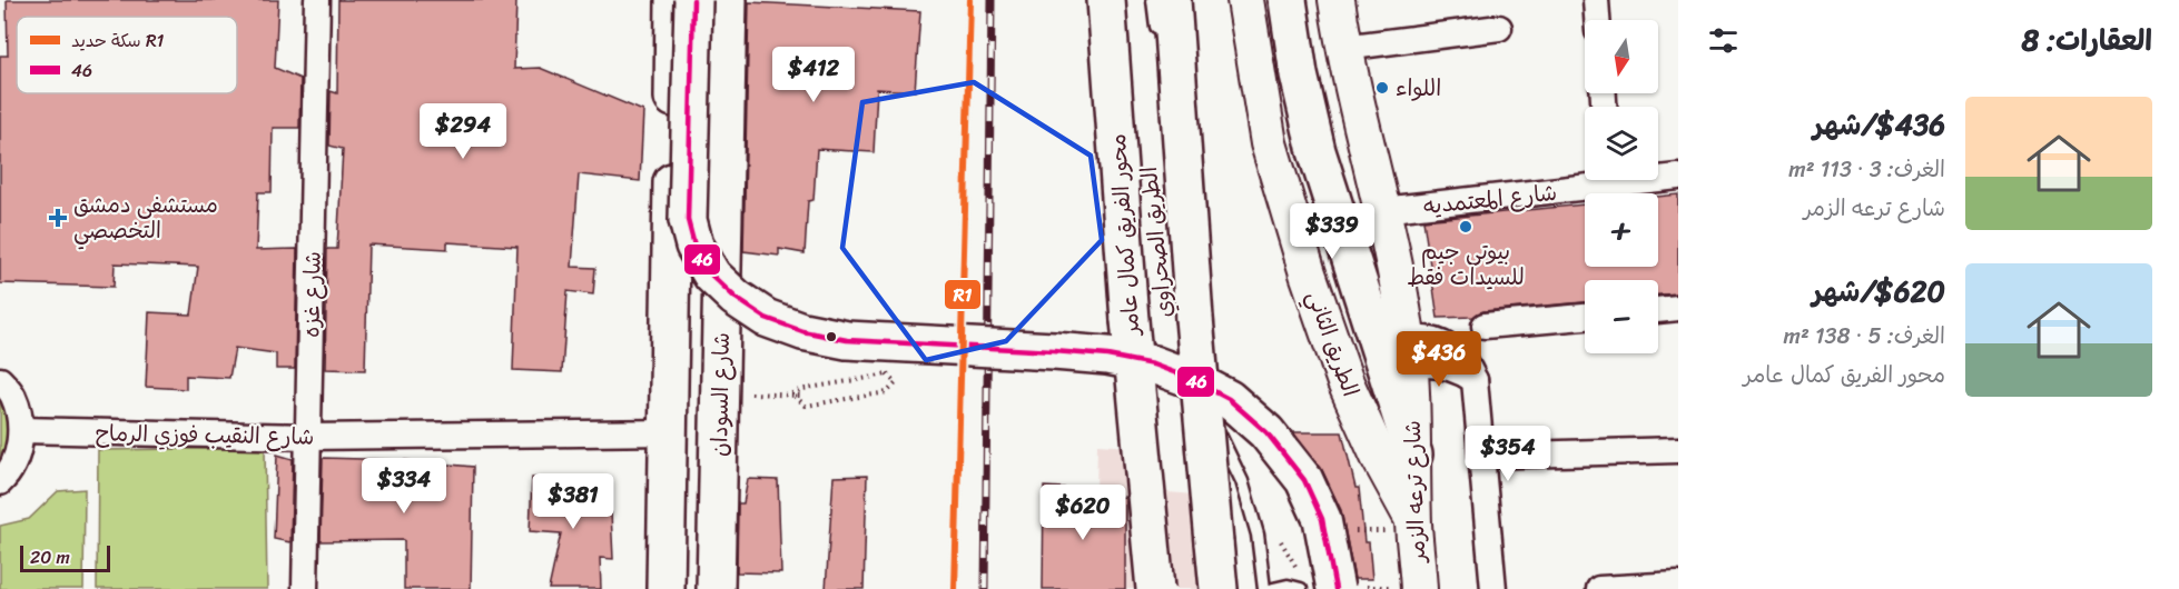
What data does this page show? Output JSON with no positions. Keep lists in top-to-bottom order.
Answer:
{
  "streets": {
    "main road": ["محور الفريق كمال عامر", "شارع السودان"],
    "street": [
      "شارع المعتمديه",
      "شارع غزه",
      "الطريق الثاني",
      "شارع النقيب فوزي الرماح",
      "شارع ترعه الزمر"
    ],
    "lane": ["الطريق الصحراوي"]
  },
  "crossings": [
    ["شارع المعتمديه", "شارع ترعه الزمر"],
    ["شارع غزه", "شارع النقيب فوزي الرماح"],
    ["الطريق الثاني", "شارع ترعه الزمر"]
  ],
  "places": {
    "other": ["اللواء", "بيوتى جيم للسيدات فقط"],
    "health": ["مستشفى دمشق التخصصي"]
  },
  "lines": ["rail line R1", "transit line 46"],
  "legend": ["سكة حديد R1", "46"],
  "scale_bar": "20 m",
  "north": "bottom",
  "page": {
    "heading": "العقارات: 8",
    "map_buttons": ["+", "−"],
    "price": [
      "$412",
      "$294",
      "$339",
      "$436",
      "$354",
      "$334",
      "$381",
      "$620"
    ],
    "list": [
      {
        "name": "$436/شهر",
        "note": "الغرف: 3 · 113 m² · شارع ترعه الزمر"
      },
      {
        "name": "$620/شهر",
        "note": "الغرف: 5 · 138 m² · محور الفريق كمال عامر"
      }
    ],
    "scale": "20 m"
  }
}
